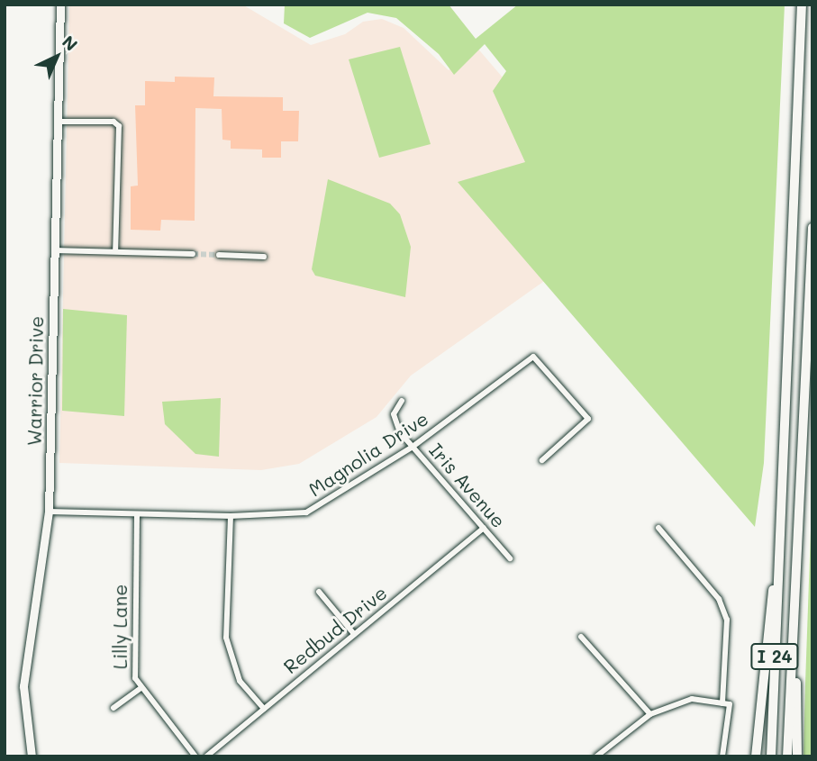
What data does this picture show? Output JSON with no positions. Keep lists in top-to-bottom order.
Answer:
{
  "streets": {
    "highway": ["I 24"],
    "street": [
      "Warrior Drive",
      "Magnolia Drive",
      "Iris Avenue",
      "Lilly Lane",
      "Redbud Drive"
    ]
  },
  "crossings": [
    ["Warrior Drive", "Magnolia Drive"],
    ["Magnolia Drive", "Iris Avenue"],
    ["Magnolia Drive", "Lilly Lane"],
    ["Iris Avenue", "Redbud Drive"]
  ],
  "north": "top right"
}
